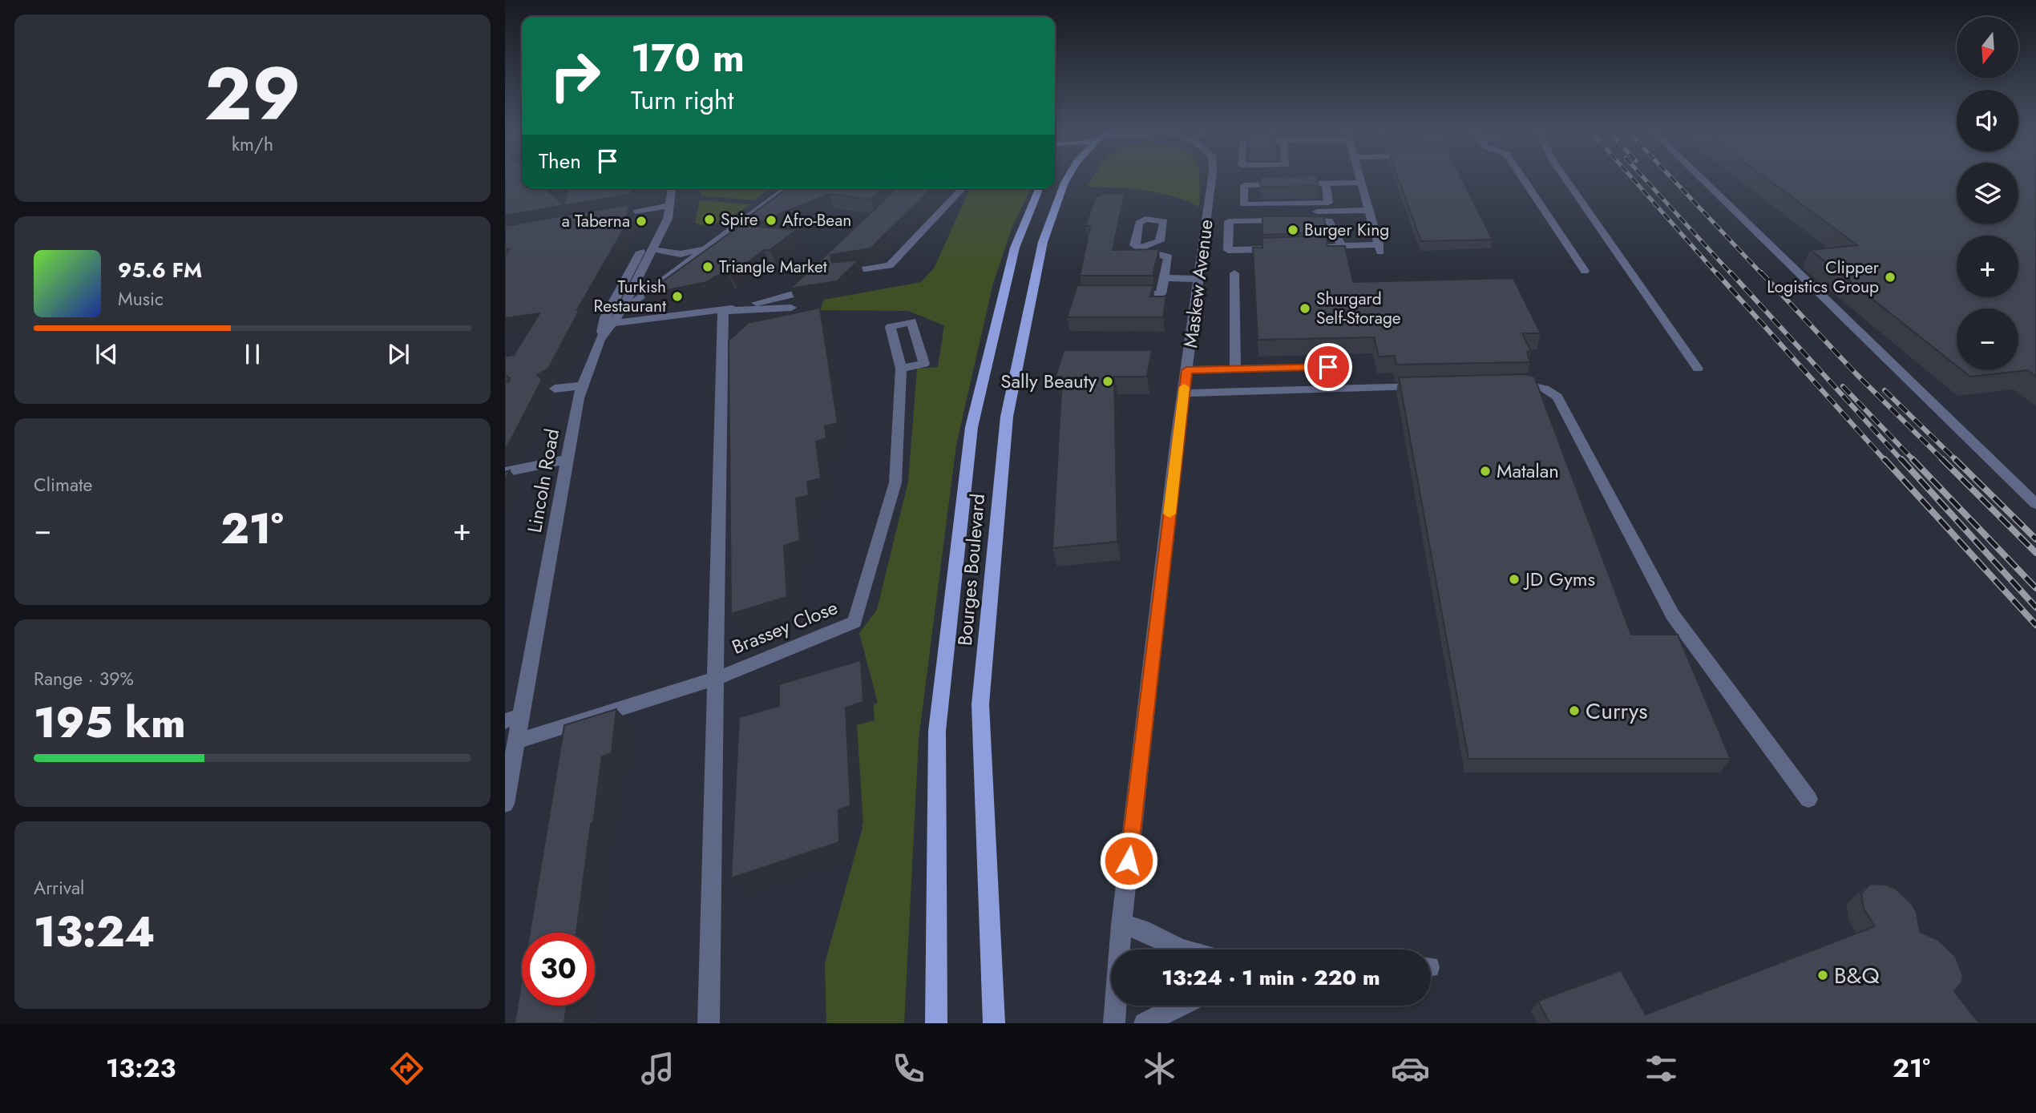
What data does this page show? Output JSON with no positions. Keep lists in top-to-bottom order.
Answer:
{
  "streets": {
    "main road": ["Bourges Boulevard"],
    "street": ["Maskew Avenue", "Lincoln Road", "Brassey Close"]
  },
  "crossings": [
    ["Lincoln Road", "Brassey Close"]
  ],
  "places": [
    "Spire",
    "Afro-Bean",
    "a Taberna",
    "Burger King",
    "Triangle Market",
    "Clipper Logistics Group",
    "Turkish Restaurant",
    "Shurgard Self-Storage",
    "Sally Beauty",
    "Matalan",
    "JD Gyms",
    "Currys",
    "B&Q"
  ],
  "north": "bottom",
  "page": {
    "tile": [
      ["29", "km/h"],
      "Climate",
      ["Range · 39%", "195 km"],
      ["Arrival", "13:24"]
    ],
    "map_buttons": ["+", "−"],
    "turn": ["170 m", "Turn right"],
    "then": "Then",
    "song": ["95.6 FM", "Music"],
    "heat": ["−", "21°", "+"],
    "limit": "30",
    "trip": "13:24 · 1 min · 220 m",
    "tabs": ["13:23", "21°"]
  }
}
